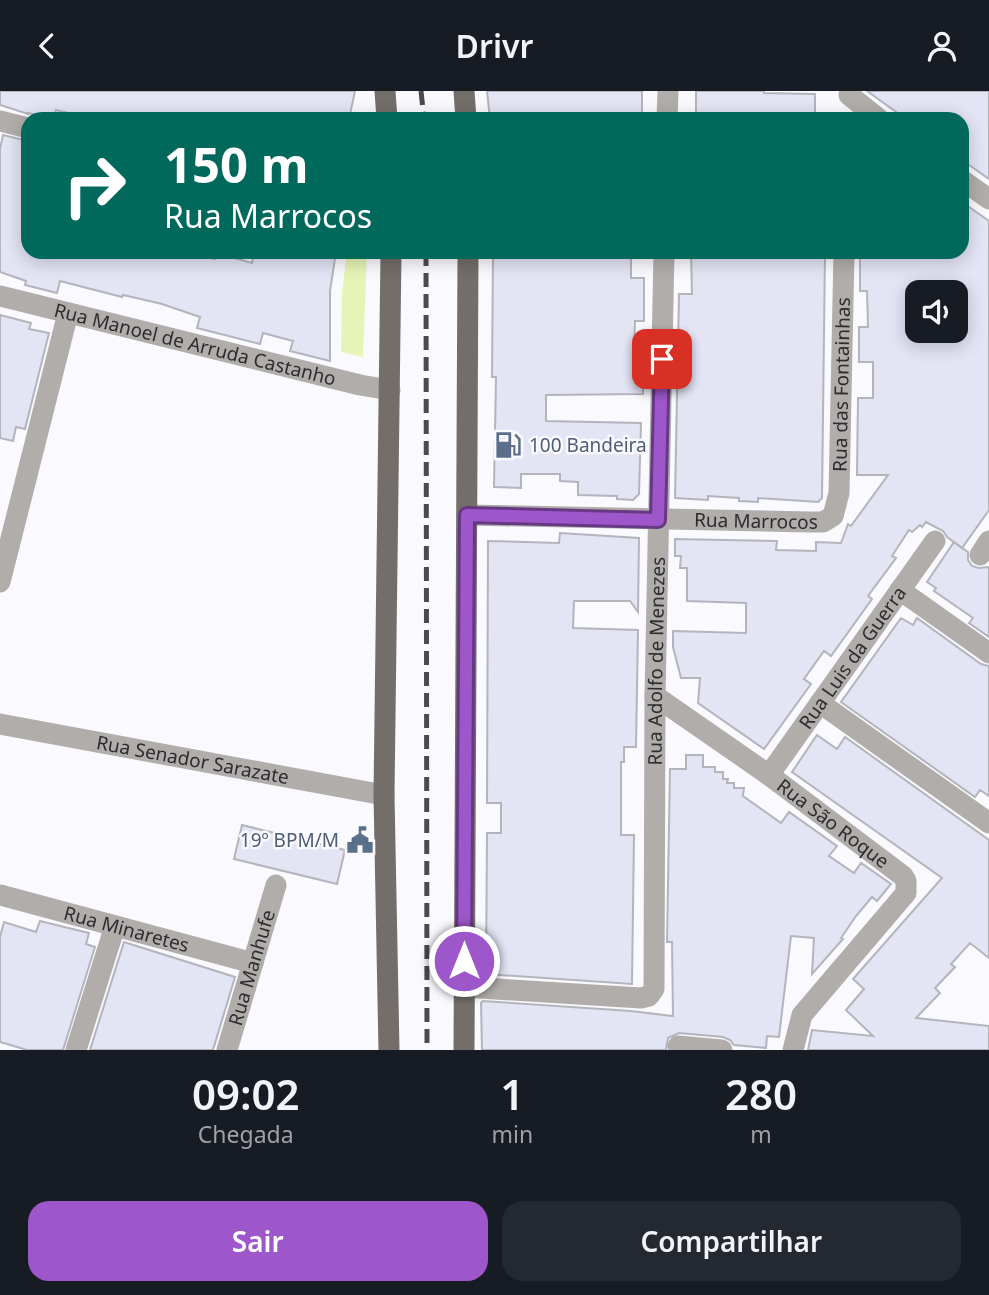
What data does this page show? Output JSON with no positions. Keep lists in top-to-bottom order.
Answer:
{
  "streets": {
    "street": [
      "Rua Manoel de Arruda Castanho",
      "Rua das Fontainhas",
      "Rua Marrocos",
      "Rua Luis da Guerra",
      "Rua Adolfo de Menezes",
      "Rua Senador Sarazate",
      "Rua São Roque",
      "Rua Minaretes",
      "Rua Manhufe"
    ]
  },
  "crossings": [
    ["Rua das Fontainhas", "Rua Marrocos"],
    ["Rua Marrocos", "Rua Adolfo de Menezes"],
    ["Rua Luis da Guerra", "Rua São Roque"],
    ["Rua Adolfo de Menezes", "Rua São Roque"],
    ["Rua Minaretes", "Rua Manhufe"]
  ],
  "places": {
    "fuel station": ["100 Bandeira"],
    "public building": ["19º BPM/M"]
  },
  "page": {
    "header": "Drivr",
    "turn": ["150 m", "Rua Marrocos"],
    "eta": [
      "09:02",
      "Chegada",
      "1",
      "min",
      "280",
      "m"
    ],
    "buttons": ["Sair", "Compartilhar"]
  }
}
